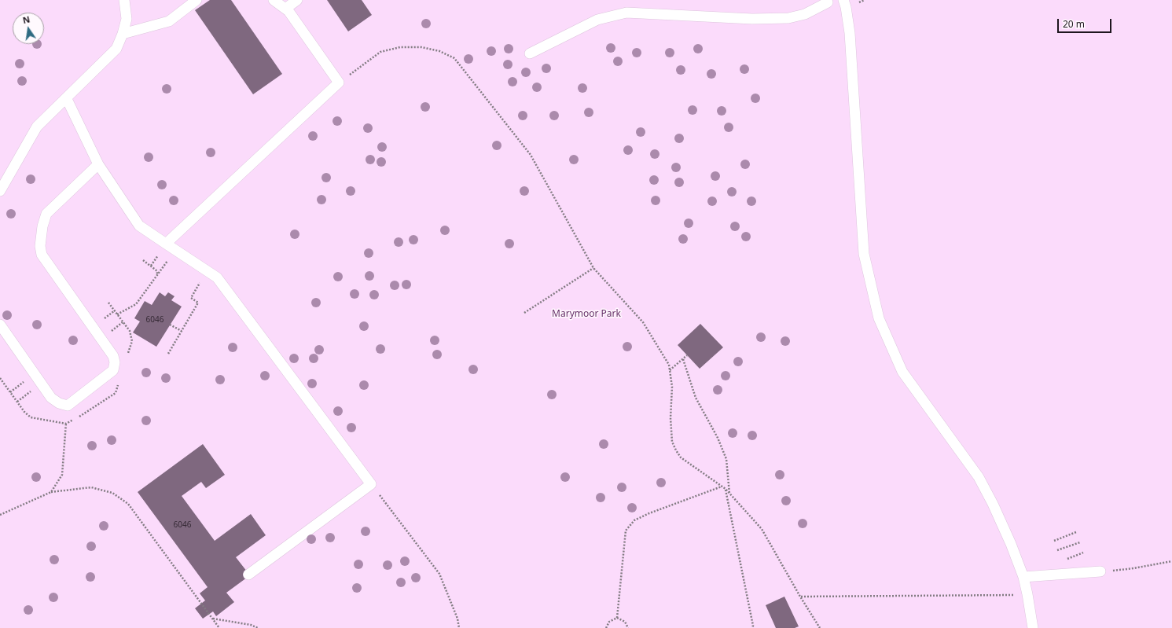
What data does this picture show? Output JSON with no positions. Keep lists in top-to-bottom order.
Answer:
{
  "parks": ["Marymoor Park"],
  "house_numbers": ["6046", "6046"],
  "scale_bar": "20 m",
  "north": "top"
}
